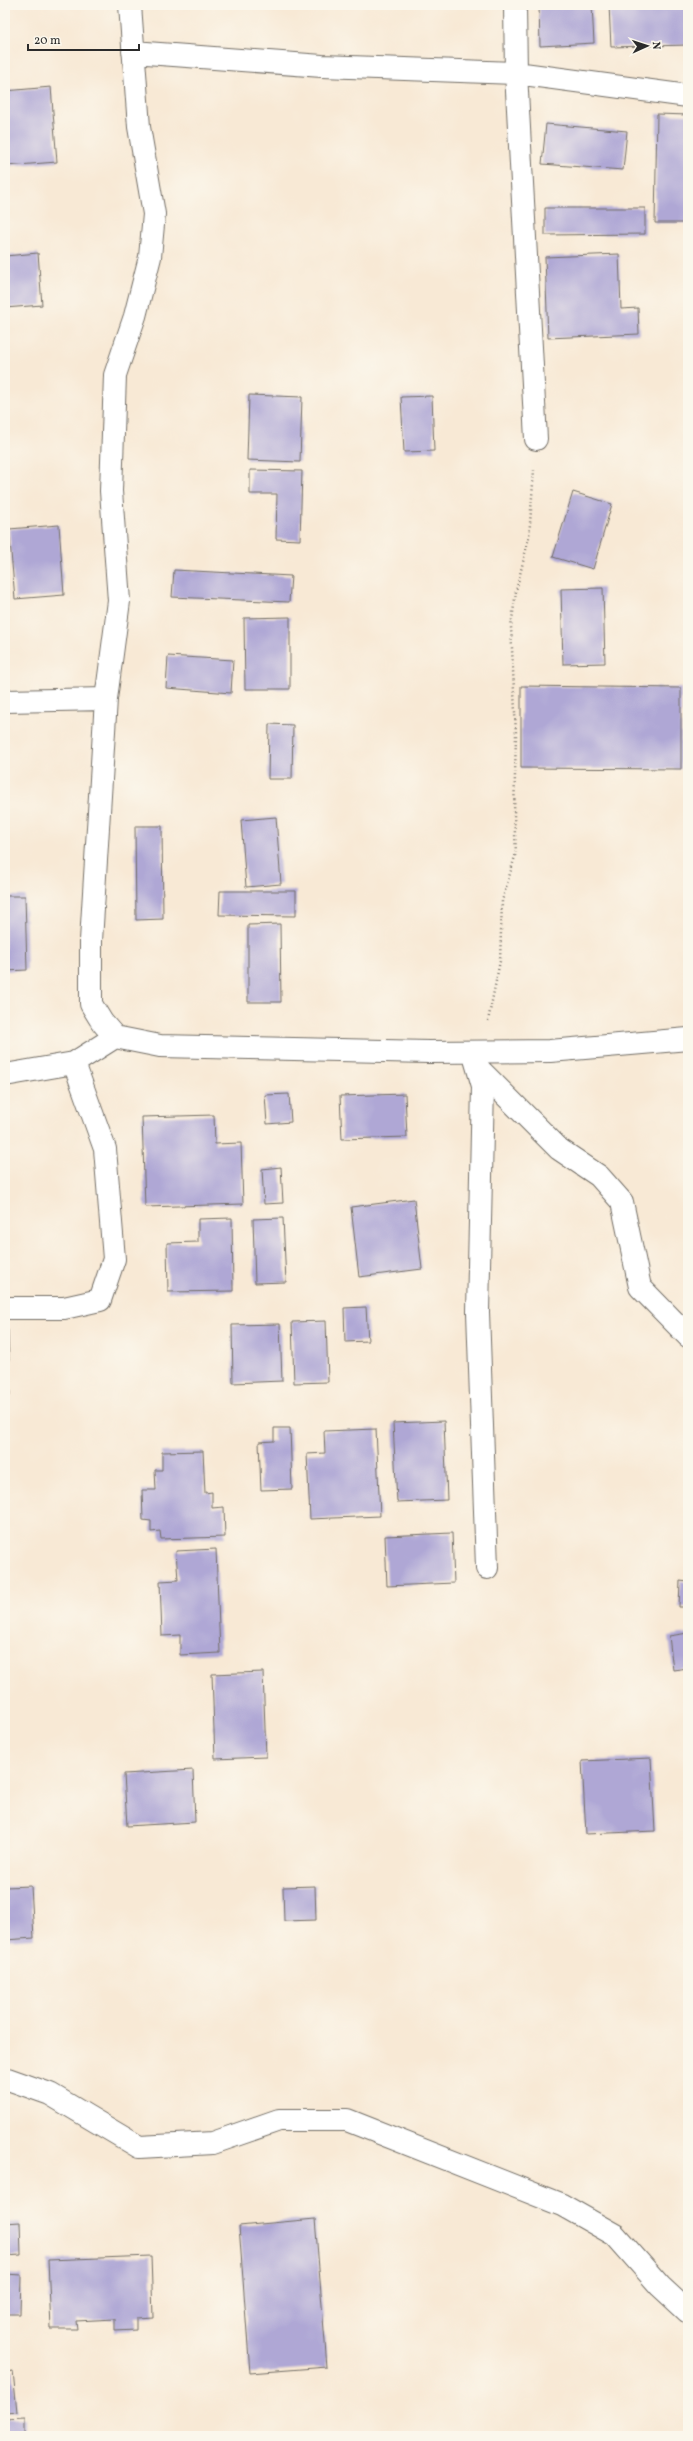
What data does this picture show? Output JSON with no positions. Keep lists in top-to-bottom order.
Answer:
{
  "scale_bar": "20 m",
  "north": "right"
}
